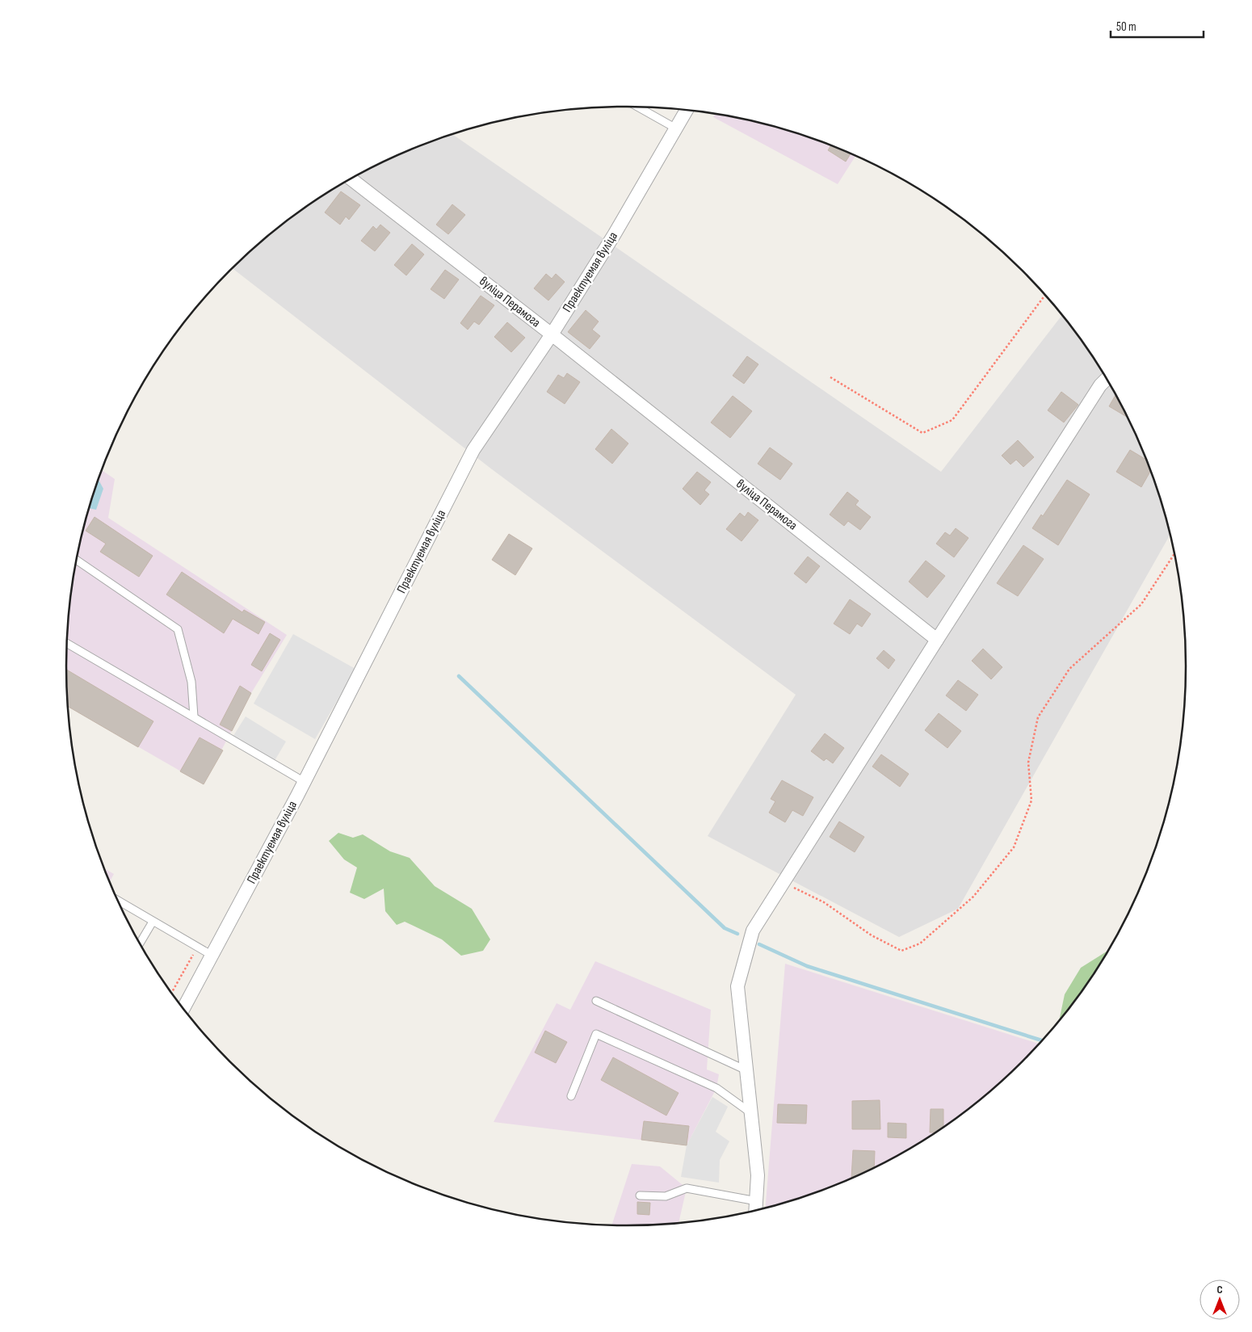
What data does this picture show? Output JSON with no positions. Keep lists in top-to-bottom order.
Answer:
{
  "streets": {
    "street": ["Праектуемая вуліца", "вуліца Перамога"]
  },
  "crossings": [
    ["Праектуемая вуліца", "вуліца Перамога"]
  ],
  "scale_bar": "50 m",
  "north": "top"
}
